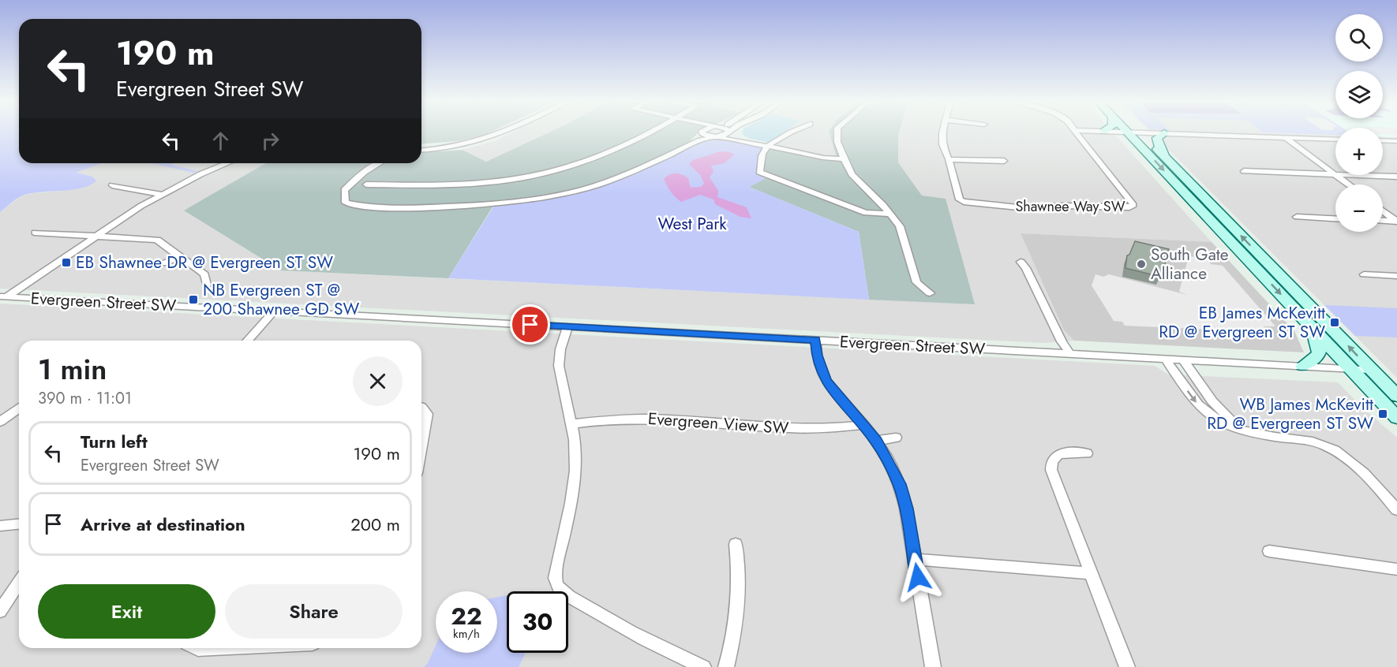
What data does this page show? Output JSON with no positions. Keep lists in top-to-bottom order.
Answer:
{
  "streets": {
    "street": ["Shawnee Way SW", "Evergreen Street SW", "Evergreen View SW"]
  },
  "parks": ["West Park"],
  "places": {
    "transit": [
      "EB Shawnee DR @ Evergreen ST SW",
      "NB Evergreen ST @ 200 Shawnee GD SW",
      "EB James McKevitt RD @ Evergreen ST SW",
      "WB James McKevitt RD @ Evergreen ST SW"
    ],
    "other": ["South Gate Alliance"]
  },
  "page": {
    "map_buttons": ["+", "−"],
    "turn": ["190 m", "Evergreen Street SW"],
    "heading": ["1 min", "390 m · 11:01"],
    "list": [
      {
        "name": "Turn left",
        "note": "Evergreen Street SW",
        "value": "190 m"
      },
      {
        "name": "Arrive at destination",
        "value": "200 m"
      }
    ],
    "buttons": ["Exit", "Share"],
    "speed": "22 km/h",
    "limit": "30"
  }
}
